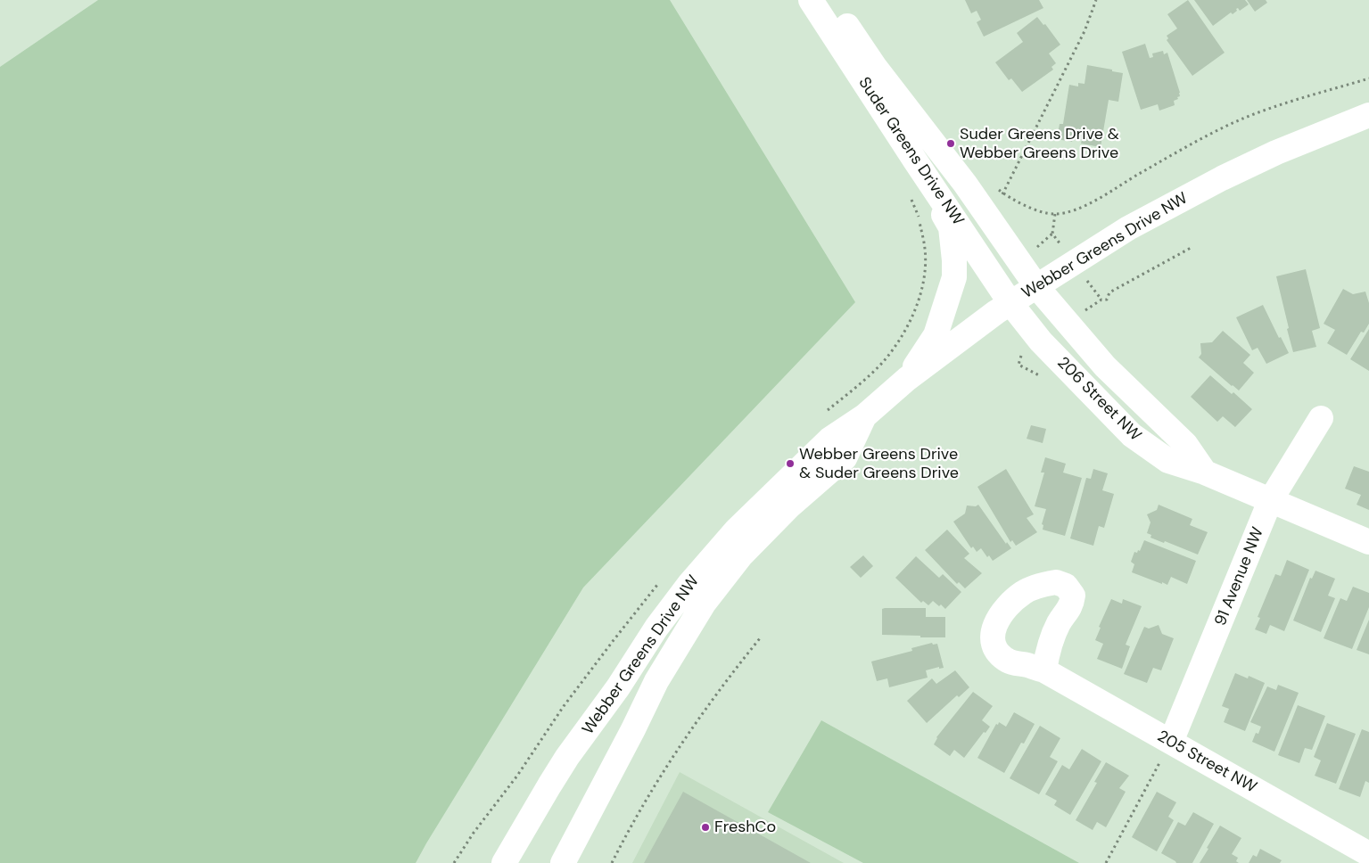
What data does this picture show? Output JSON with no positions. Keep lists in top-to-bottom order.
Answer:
{
  "streets": {
    "main road": [
      "Suder Greens Drive NW",
      "Webber Greens Drive NW",
      "206 Street NW",
      "91 Avenue NW",
      "205 Street NW"
    ]
  },
  "crossings": [
    ["Suder Greens Drive NW", "Webber Greens Drive NW"],
    ["Suder Greens Drive NW", "206 Street NW"],
    ["Webber Greens Drive NW", "206 Street NW"],
    ["206 Street NW", "91 Avenue NW"],
    ["91 Avenue NW", "205 Street NW"]
  ],
  "places": ["Suder Greens Drive & Webber Greens Drive", "Webber Greens Drive & Suder Greens Drive", "FreshCo"]
}
